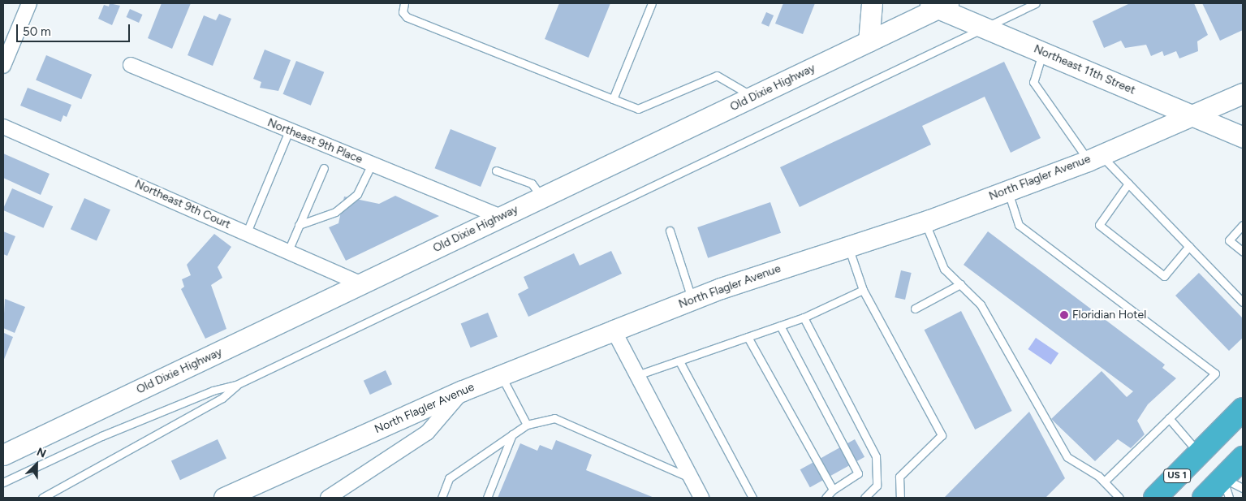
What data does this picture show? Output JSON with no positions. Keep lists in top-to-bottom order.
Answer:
{
  "streets": {
    "highway": ["US 1"],
    "street": [
      "Northeast 11th Street",
      "Old Dixie Highway",
      "Northeast 9th Place",
      "North Flagler Avenue",
      "Northeast 9th Court"
    ]
  },
  "crossings": [
    ["Northeast 11th Street", "Old Dixie Highway"],
    ["Northeast 11th Street", "North Flagler Avenue"],
    ["Old Dixie Highway", "Northeast 9th Place"],
    ["Old Dixie Highway", "Northeast 9th Court"]
  ],
  "places": ["Floridian Hotel"],
  "scale_bar": "50 m",
  "north": "top right"
}
